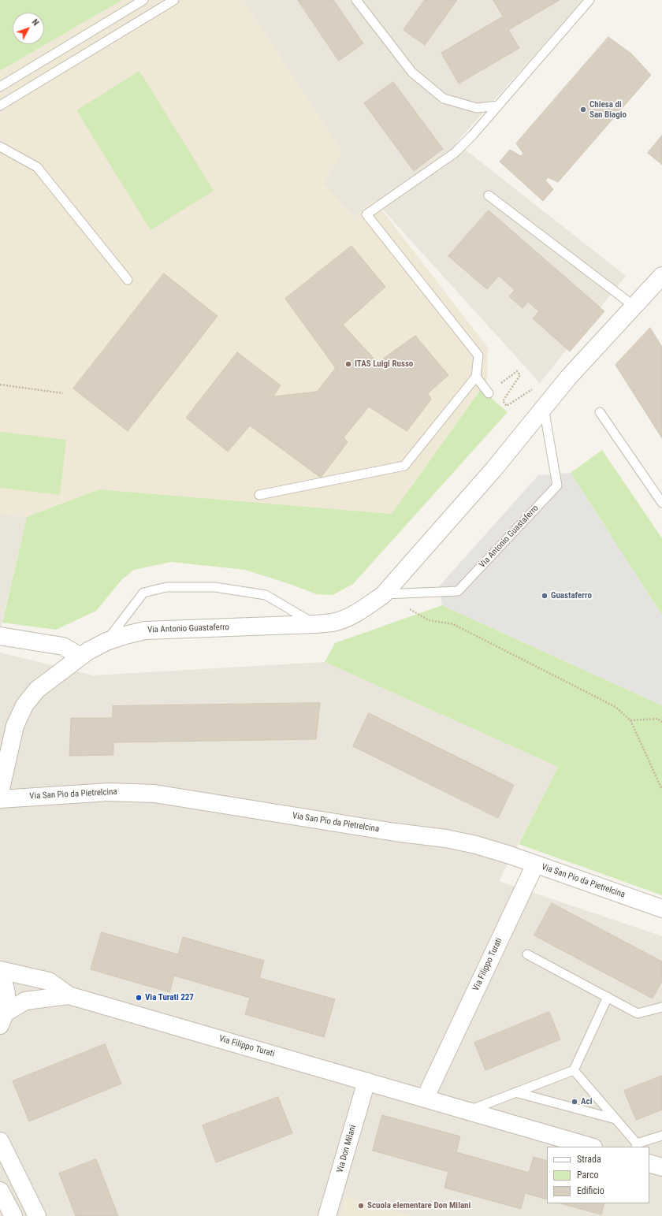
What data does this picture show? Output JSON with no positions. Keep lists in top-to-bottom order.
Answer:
{
  "streets": {
    "street": [
      "Via Antonio Guastaferro",
      "Via San Pio da Pietrelcina",
      "Via Filippo Turati",
      "Via Don Milani"
    ]
  },
  "crossings": [
    ["Via San Pio da Pietrelcina", "Via Filippo Turati"],
    ["Via Filippo Turati", "Via Don Milani"]
  ],
  "places": [
    "Chiesa di San Biagio",
    "ITAS Luigi Russo",
    "Guastaferro",
    "Via Turati 227",
    "Aci",
    "Scuola elementare Don Milani"
  ],
  "legend": ["Strada", "Parco", "Edificio"],
  "north": "top right"
}
